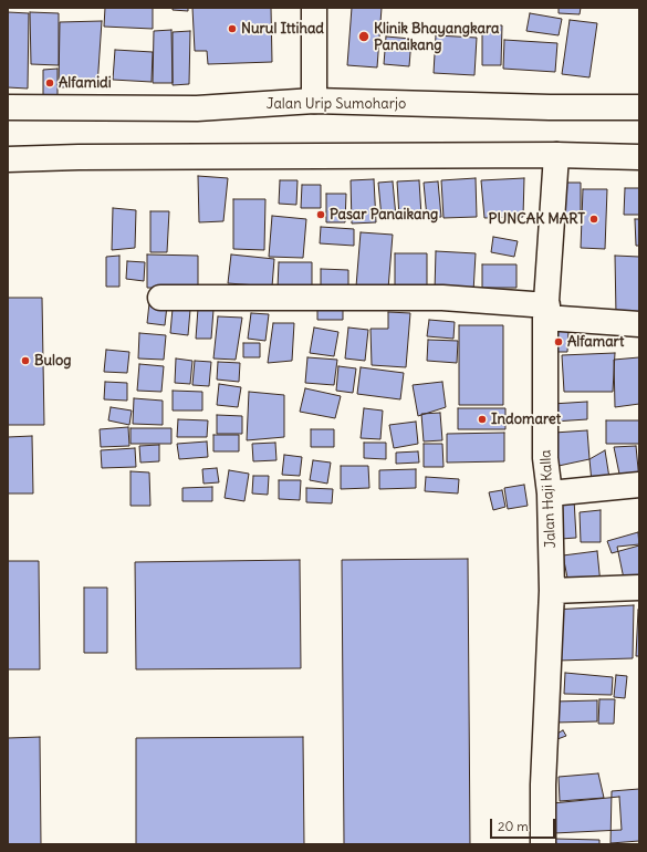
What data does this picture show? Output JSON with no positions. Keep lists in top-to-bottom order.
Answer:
{
  "streets": {
    "main road": ["Jalan Urip Sumoharjo", "Jalan Haji Kalla"]
  },
  "places": [
    "Nurul Ittihad",
    "Klinik Bhayangkara Panaikang",
    "Alfamidi",
    "Pasar Panaikang",
    "PUNCAK MART",
    "Alfamart",
    "Bulog",
    "Indomaret"
  ],
  "scale_bar": "20 m"
}
